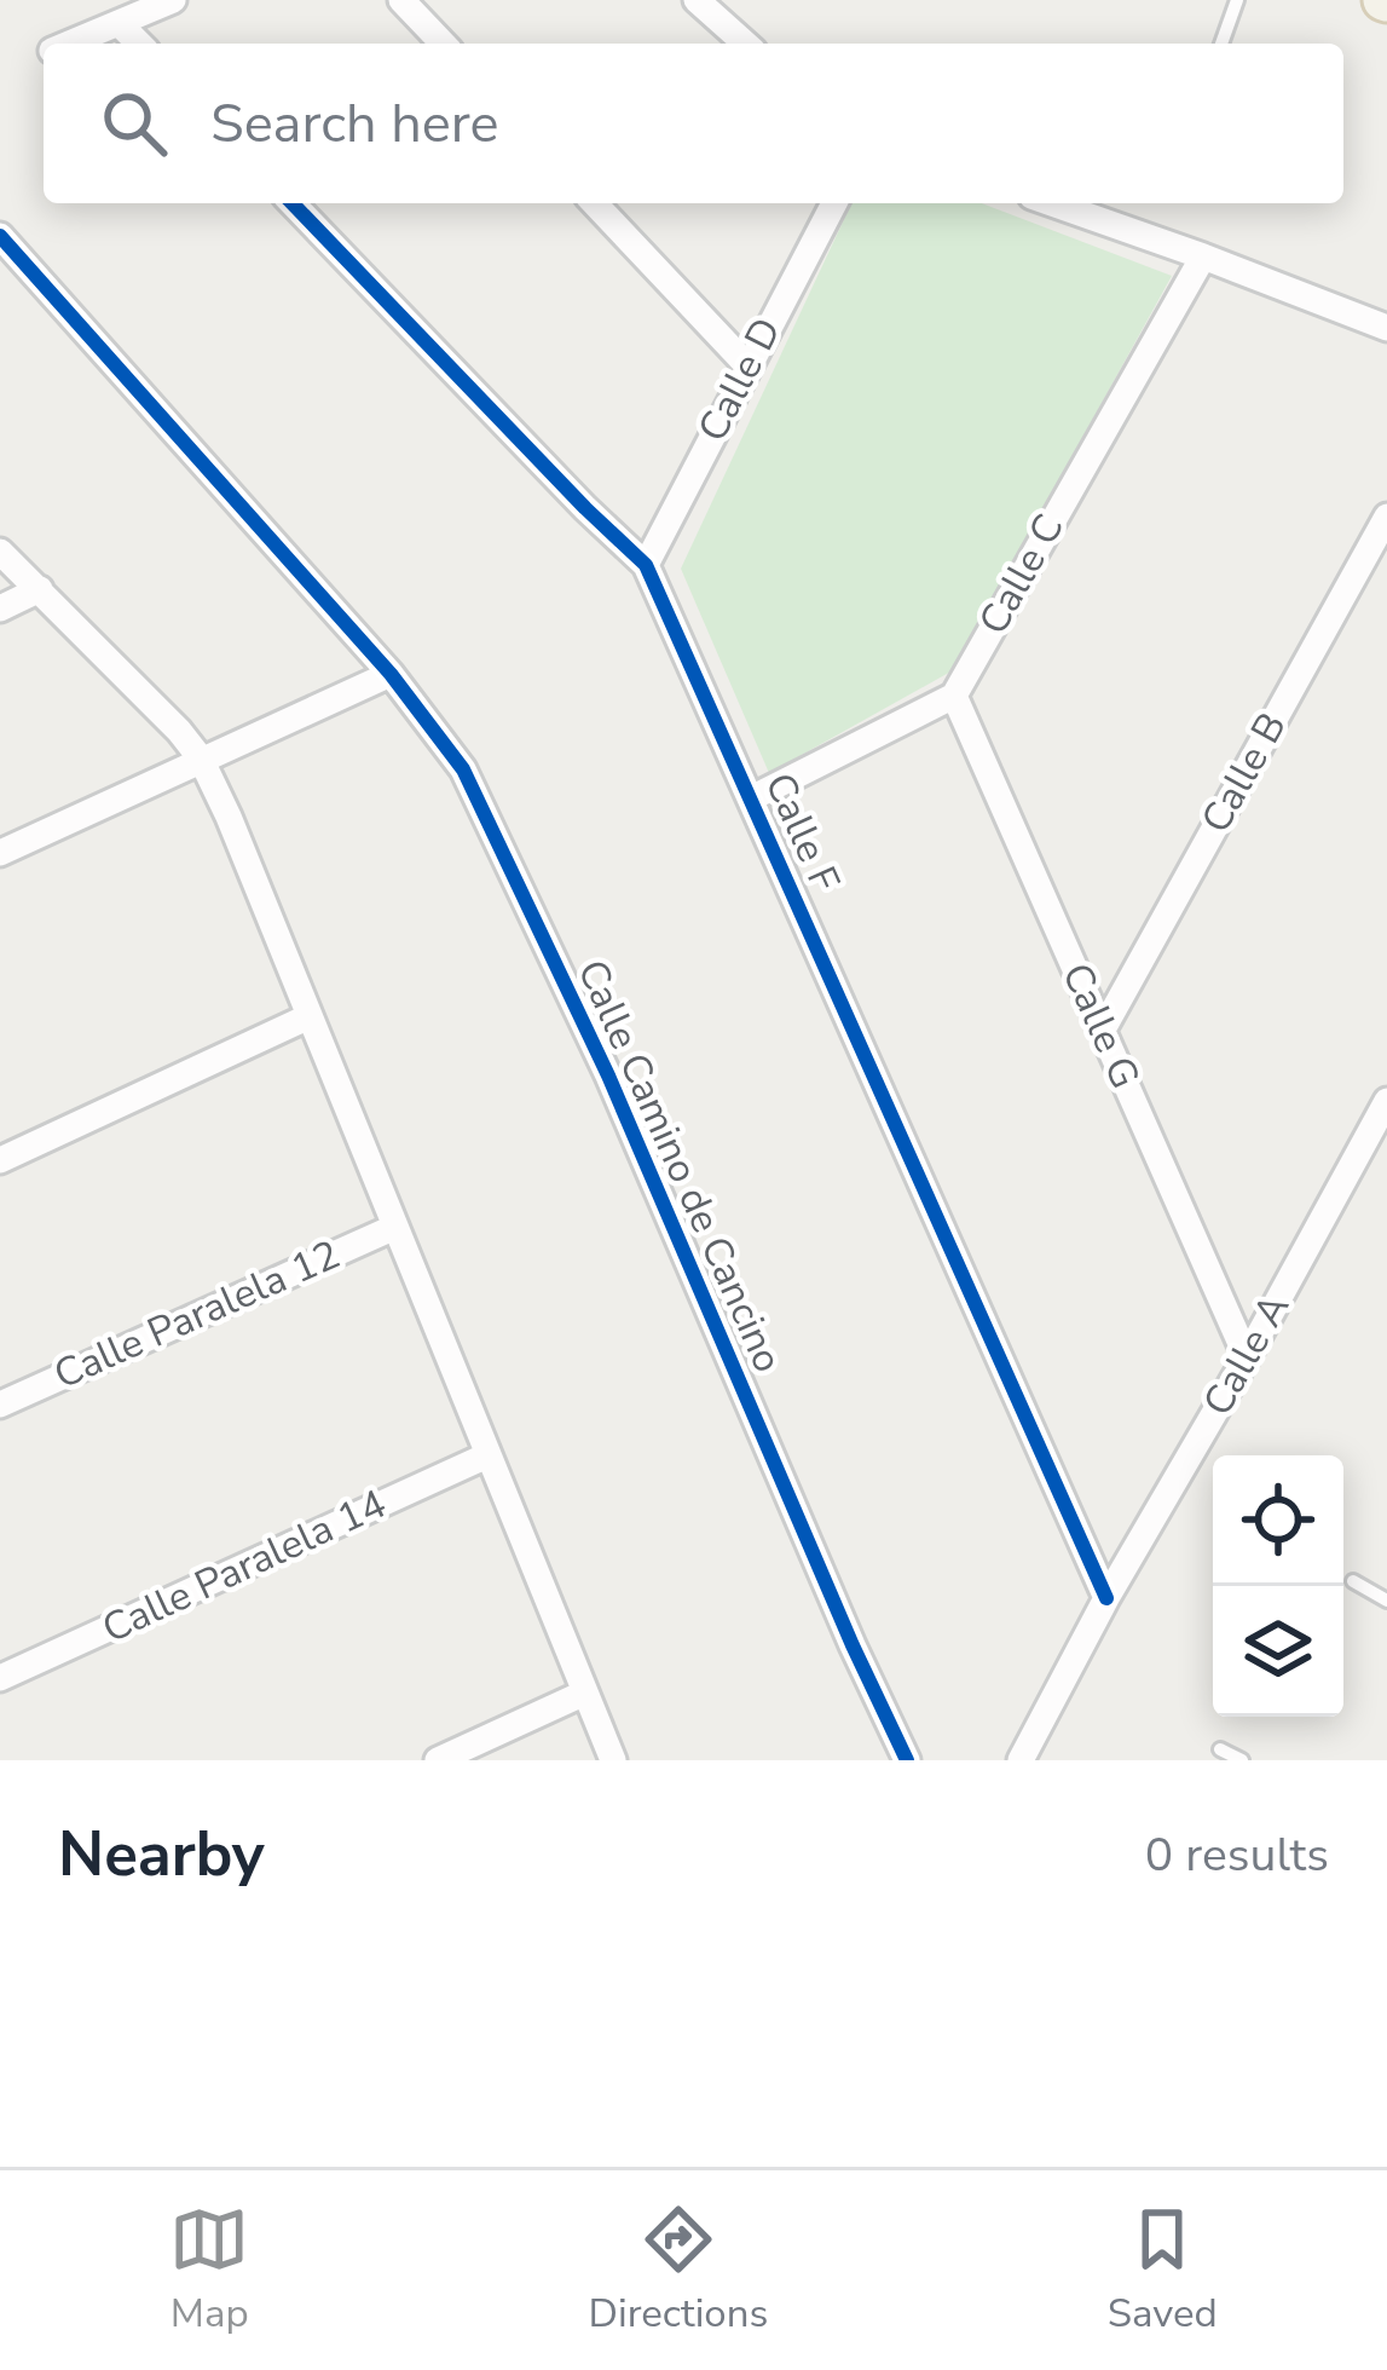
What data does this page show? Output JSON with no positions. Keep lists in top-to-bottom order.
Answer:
{
  "streets": {
    "street": [
      "Calle D",
      "Calle C",
      "Calle B",
      "Calle F",
      "Calle G",
      "Calle Camino de Cancino",
      "Calle Paralela 12",
      "Calle A",
      "Calle Paralela 14"
    ]
  },
  "crossings": [
    ["Calle D", "Calle F"],
    ["Calle C", "Calle G"],
    ["Calle B", "Calle G"],
    ["Calle F", "Calle A"],
    ["Calle G", "Calle A"]
  ],
  "page": {
    "search": "Search here",
    "heading": ["Nearby", "0 results"],
    "nav": ["Map", "Directions", "Saved"]
  }
}
